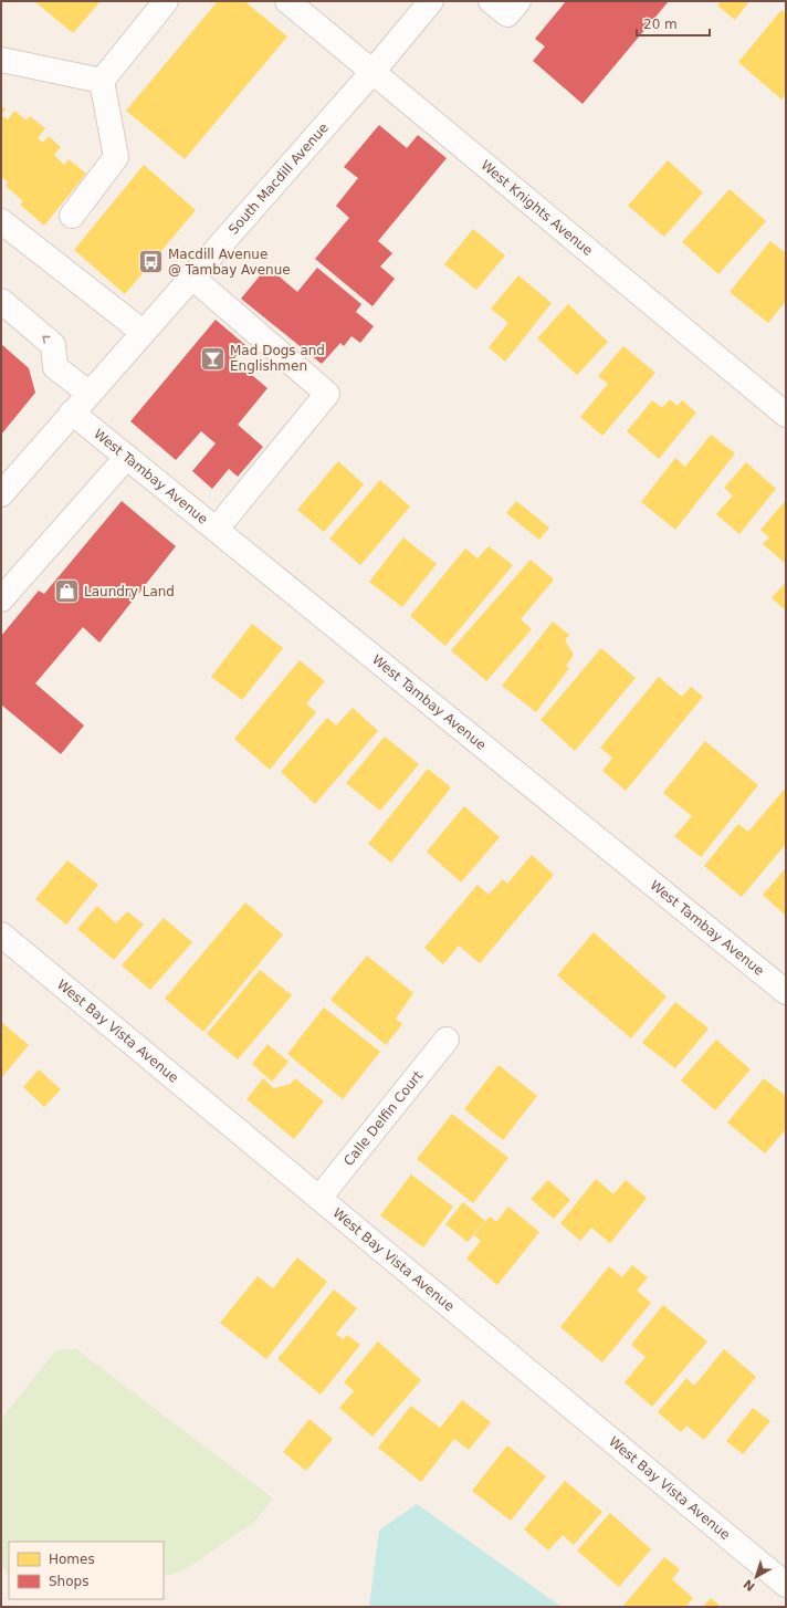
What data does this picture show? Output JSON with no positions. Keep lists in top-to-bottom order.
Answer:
{
  "streets": {
    "street": [
      "South Macdill Avenue",
      "West Knights Avenue",
      "West Tambay Avenue",
      "West Bay Vista Avenue",
      "Calle Delfin Court"
    ]
  },
  "crossings": [
    ["South Macdill Avenue", "West Knights Avenue"],
    ["South Macdill Avenue", "West Tambay Avenue"],
    ["West Bay Vista Avenue", "Calle Delfin Court"]
  ],
  "places": {
    "bus stop": ["Macdill Avenue @ Tambay Avenue"],
    "bar": ["Mad Dogs and Englishmen"],
    "shop": ["Laundry Land"]
  },
  "legend": ["Homes", "Shops"],
  "scale_bar": "20 m",
  "north": "bottom left"
}
